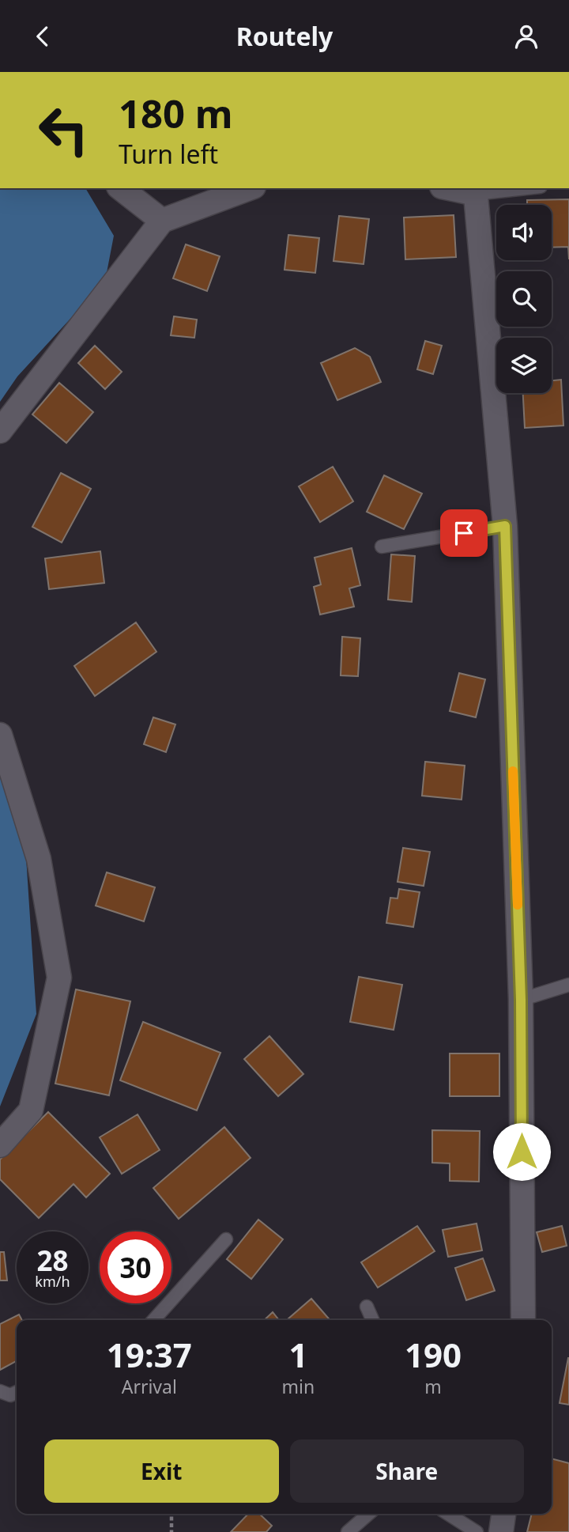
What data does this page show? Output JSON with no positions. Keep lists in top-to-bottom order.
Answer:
{
  "page": {
    "header": "Routely",
    "turn": ["180 m", "Turn left"],
    "speed": "28 km/h",
    "limit": "30",
    "eta": [
      "19:37",
      "Arrival",
      "1",
      "min",
      "190",
      "m"
    ],
    "buttons": ["Exit", "Share"]
  }
}
